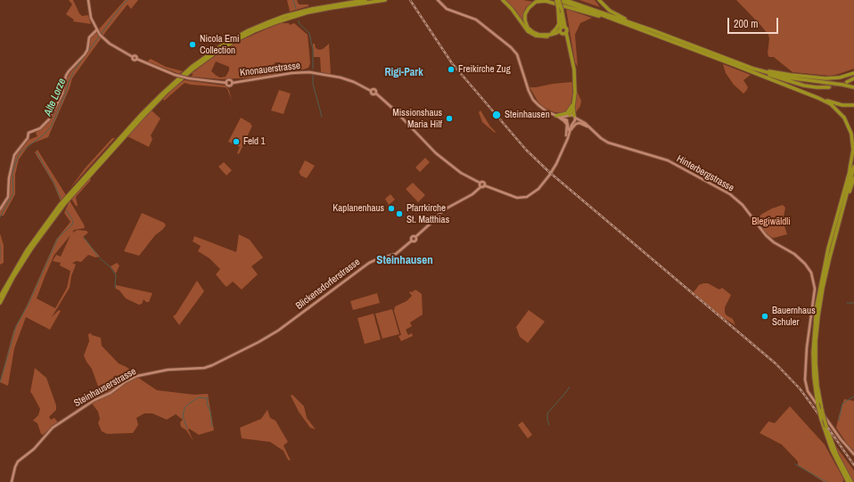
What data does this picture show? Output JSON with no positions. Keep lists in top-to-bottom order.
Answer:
{
  "streets": {
    "street": [
      "Knonauerstrasse",
      "Hinterbergstrasse",
      "Blickensdorferstrasse",
      "Steinhauserstrasse"
    ]
  },
  "crossings": [
    ["Knonauerstrasse", "Blickensdorferstrasse"],
    ["Blickensdorferstrasse", "Steinhauserstrasse"]
  ],
  "districts": ["Rigi-Park", "Steinhausen"],
  "water": ["Alte Lorze"],
  "parks": ["Blegiwäldli"],
  "places": [
    "Nicola Erni Collection",
    "Freikirche Zug",
    "Steinhausen",
    "Missionshaus Maria Hilf",
    "Feld 1",
    "Kaplanenhaus",
    "Pfarrkirche St. Matthias",
    "Bauernhaus Schuler"
  ],
  "scale_bar": "200 m"
}
